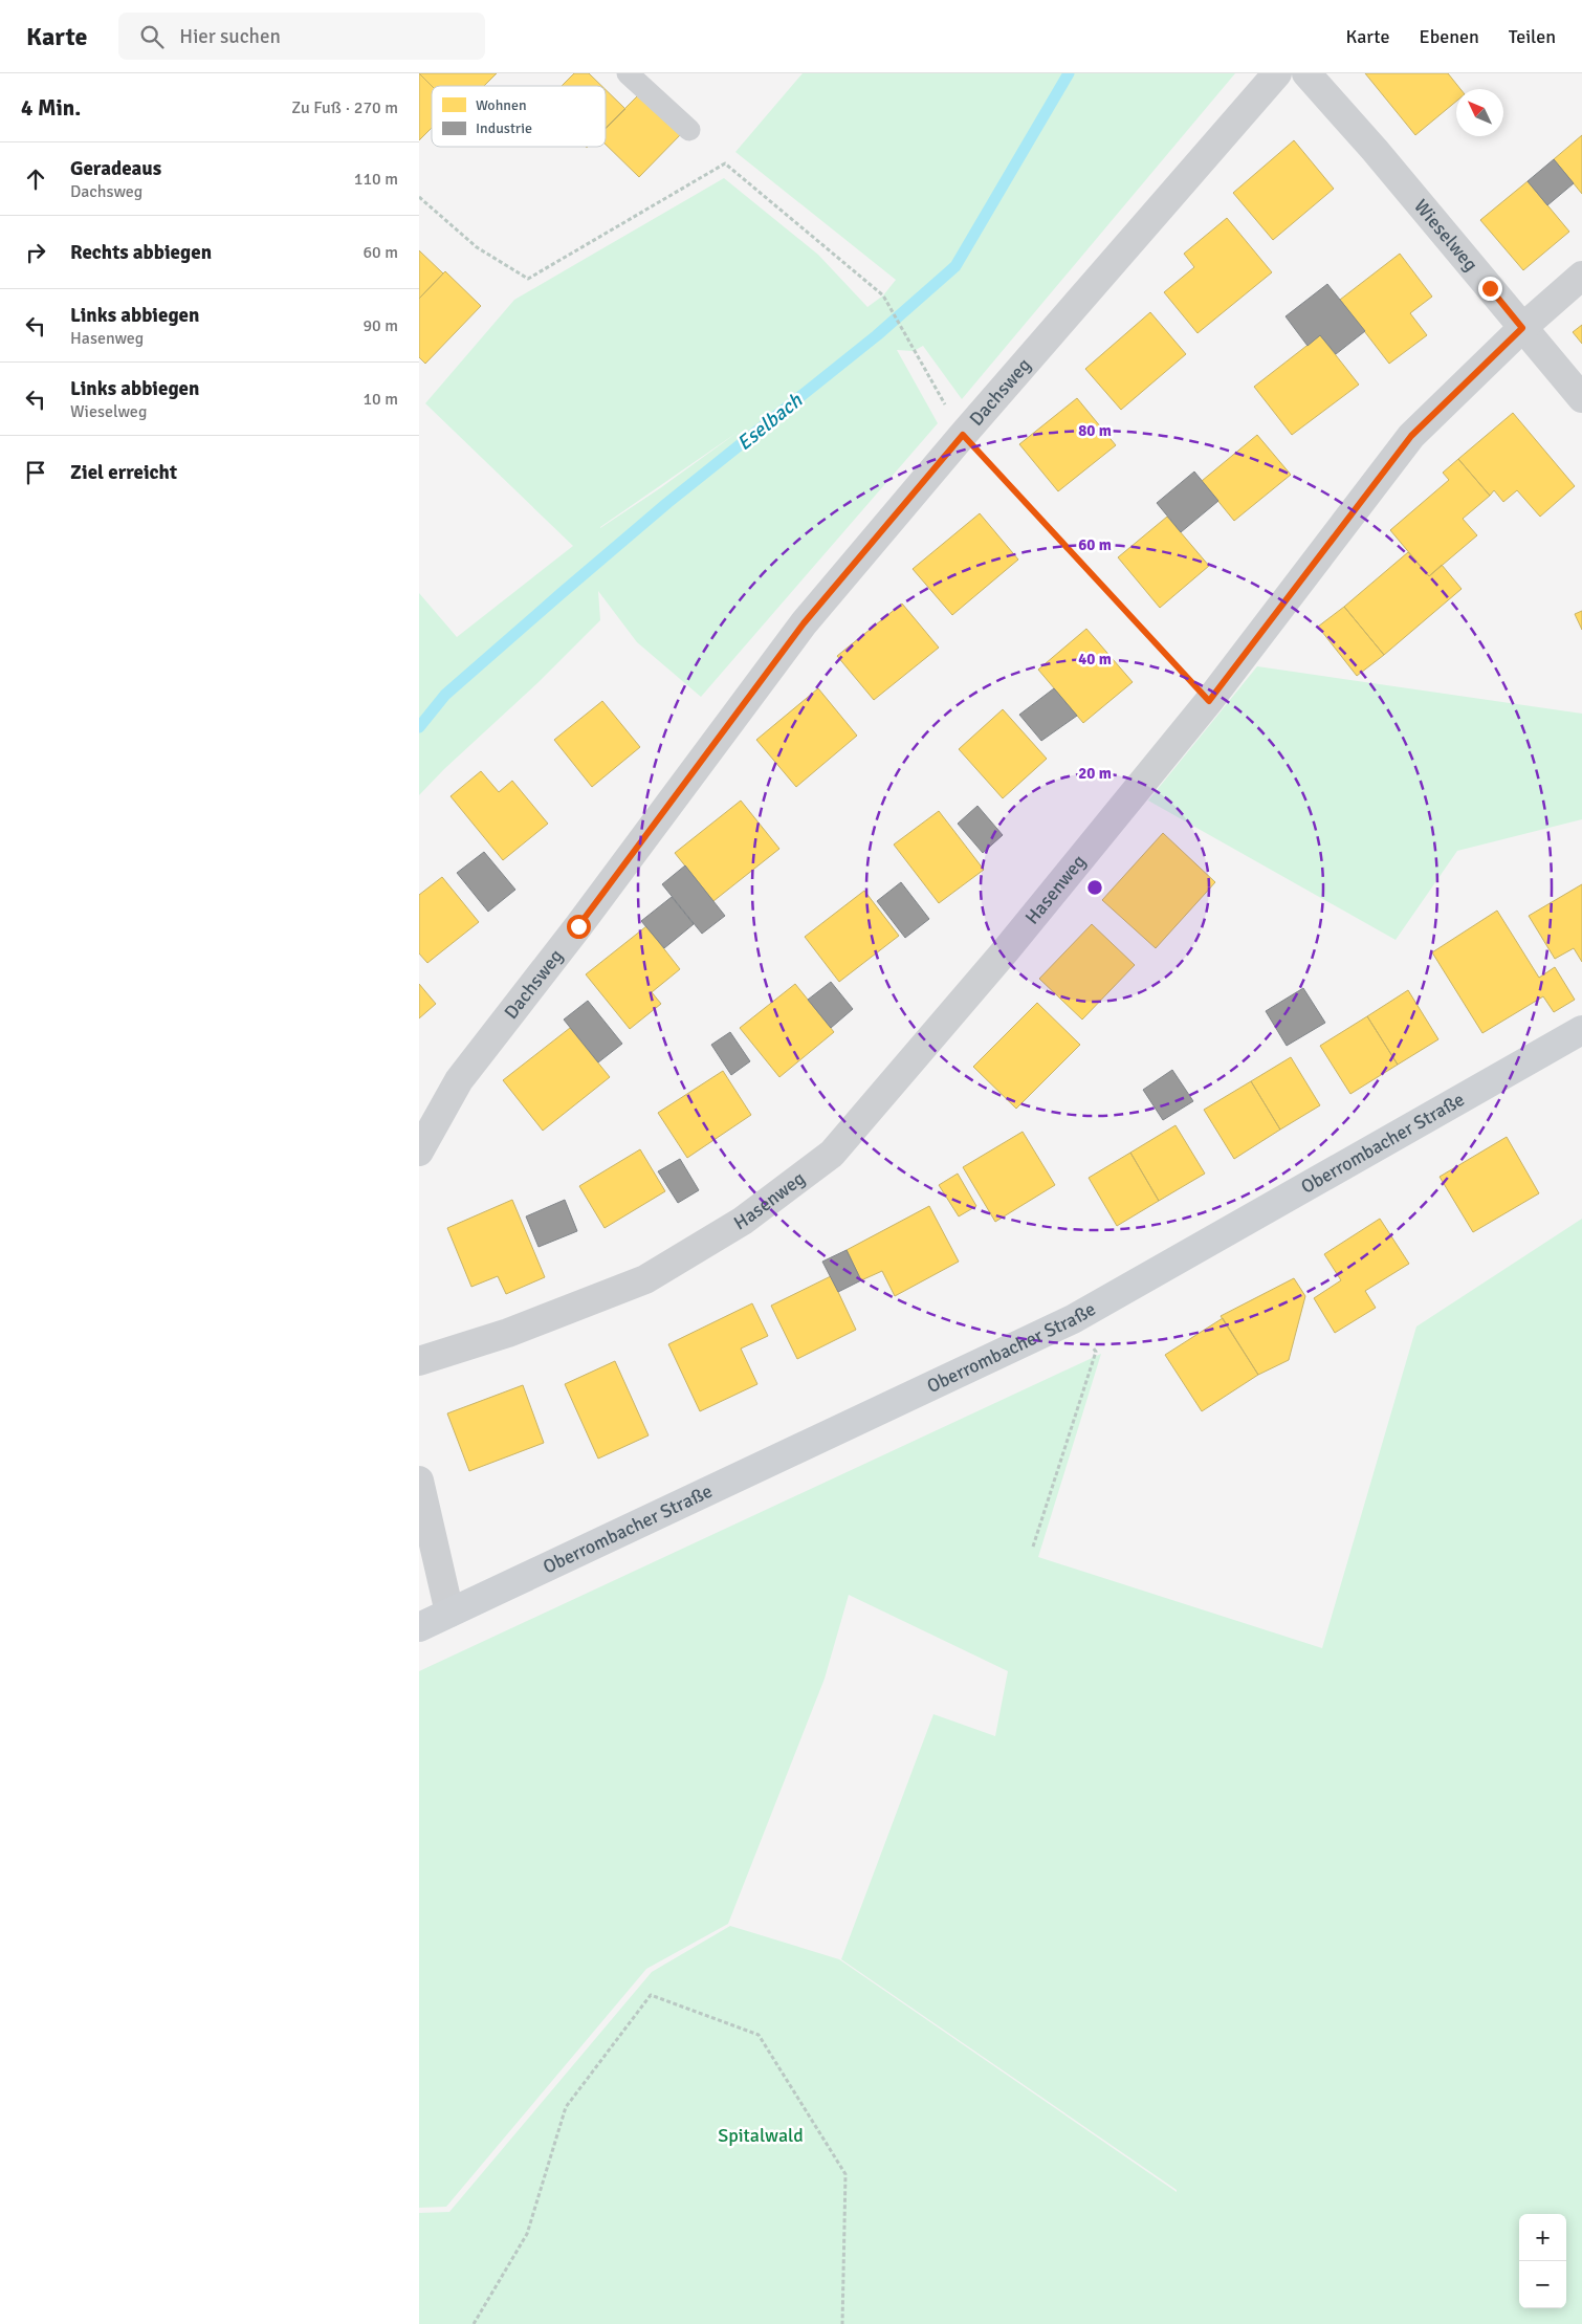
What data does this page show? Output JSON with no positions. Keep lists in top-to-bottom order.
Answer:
{
  "streets": {
    "street": [
      "Wieselweg",
      "Dachsweg",
      "Hasenweg",
      "Oberrombacher Straße"
    ]
  },
  "crossings": [
    ["Wieselweg", "Hasenweg"]
  ],
  "water": ["Eselbach"],
  "parks": ["Spitalwald"],
  "legend": ["Wohnen", "Industrie"],
  "north": "top left",
  "page": {
    "header": "Karte",
    "search": "Hier suchen",
    "nav": ["Karte", "Ebenen", "Teilen"],
    "heading": ["4 Min.", "Zu Fuß · 270 m"],
    "list": [
      ["Geradeaus", "Dachsweg", "110 m"],
      ["Rechts abbiegen", "60 m"],
      ["Links abbiegen", "Hasenweg", "90 m"],
      ["Links abbiegen", "Wieselweg", "10 m"],
      "Ziel erreicht"
    ],
    "map_buttons": ["+", "−"]
  },
  "rings": [
    "80 m",
    "60 m",
    "40 m",
    "20 m"
  ]
}
